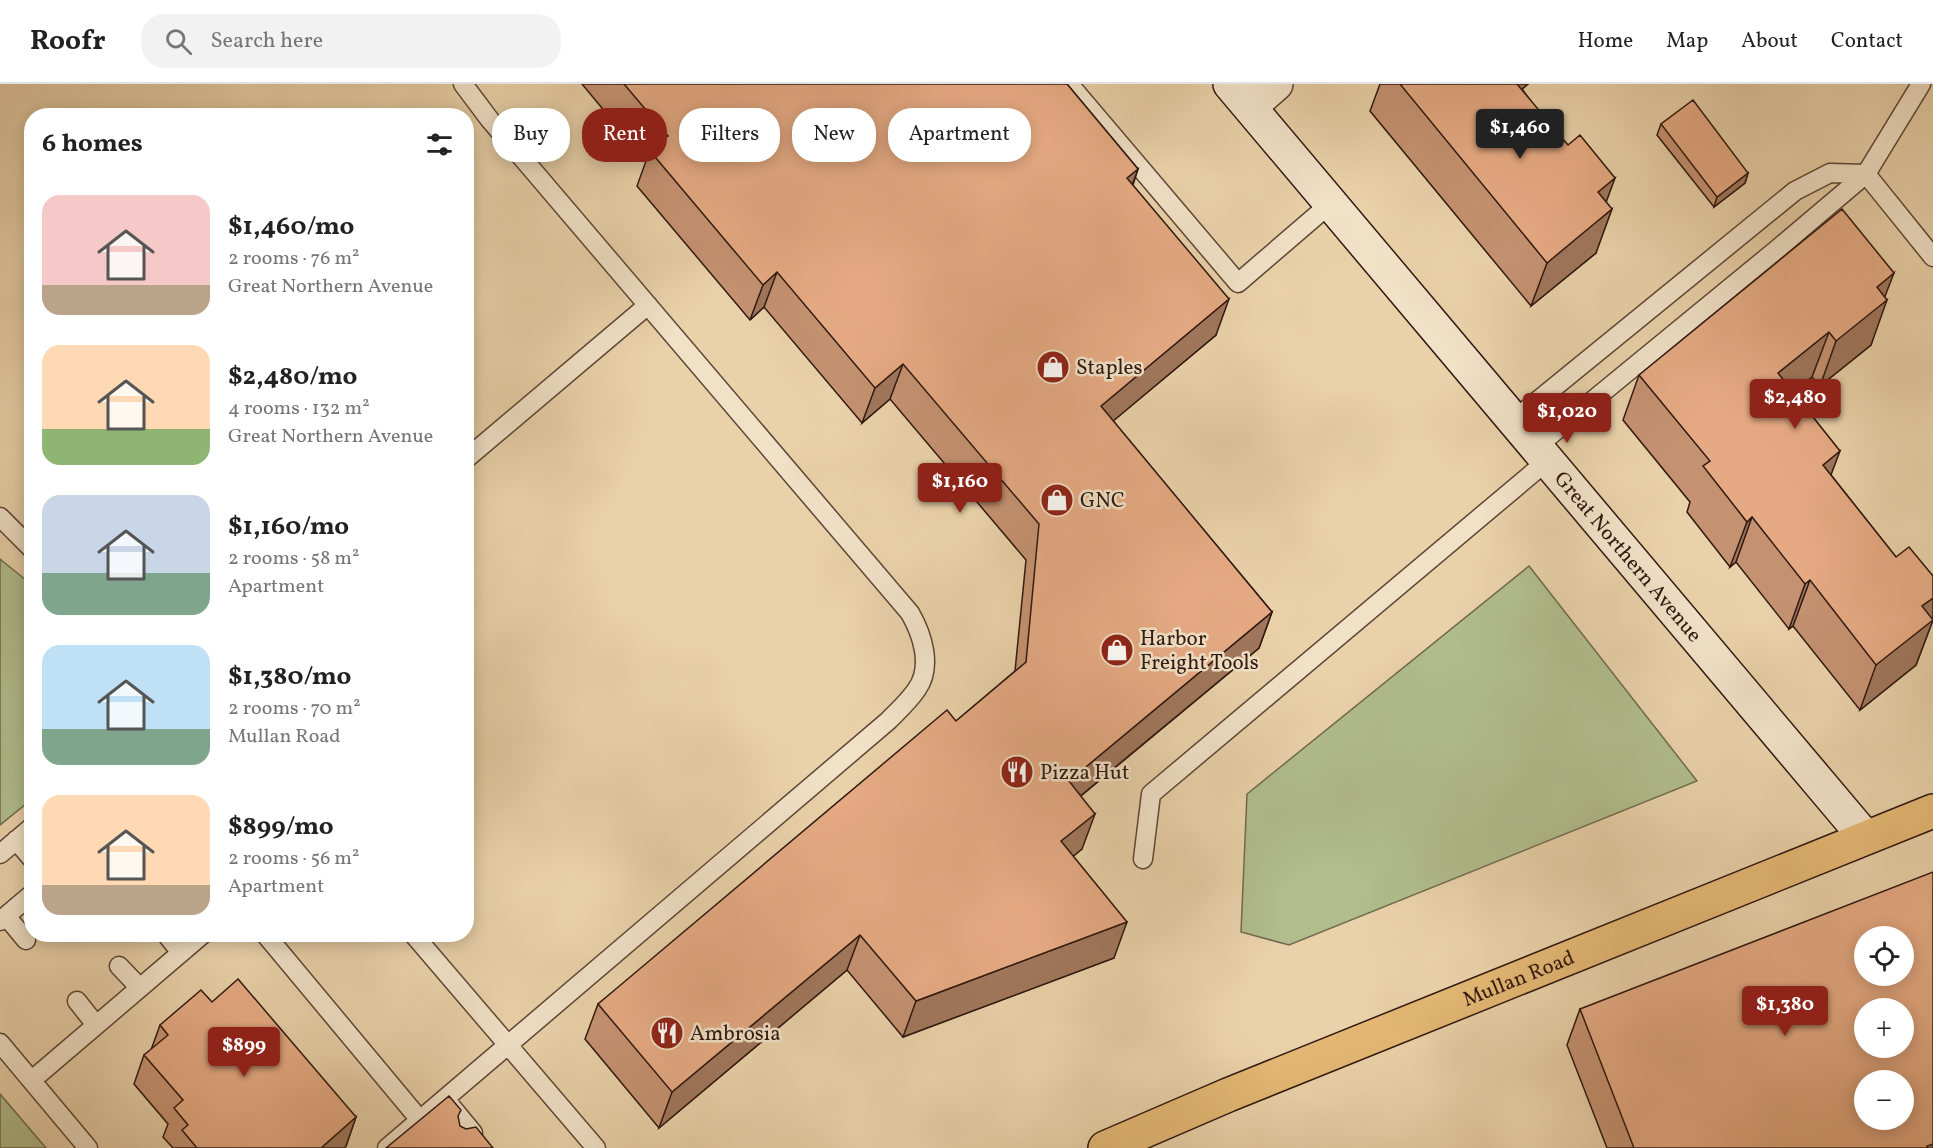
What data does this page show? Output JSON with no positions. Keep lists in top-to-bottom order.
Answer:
{
  "streets": {
    "main road": ["Mullan Road"],
    "street": ["Great Northern Avenue"]
  },
  "crossings": [
    ["Great Northern Avenue", "Mullan Road"]
  ],
  "places": {
    "shop": ["Staples", "GNC", "Harbor Freight Tools"],
    "restaurant": ["Pizza Hut", "Ambrosia"]
  },
  "page": {
    "header": "Roofr",
    "search": "Search here",
    "nav": [
      "Home",
      "Map",
      "About",
      "Contact"
    ],
    "chip": [
      "Buy",
      "Rent",
      "Filters",
      "New",
      "Apartment"
    ],
    "heading": "6 homes",
    "price": [
      "$1,460",
      "$2,480",
      "$1,020",
      "$1,160",
      "$1,380",
      "$899"
    ],
    "list": [
      {
        "name": "$1,460/mo",
        "note": "2 rooms · 76 m² · Great Northern Avenue"
      },
      {
        "name": "$2,480/mo",
        "note": "4 rooms · 132 m² · Great Northern Avenue"
      },
      {
        "name": "$1,160/mo",
        "note": "2 rooms · 58 m² · Apartment"
      },
      {
        "name": "$1,380/mo",
        "note": "2 rooms · 70 m² · Mullan Road"
      },
      {
        "name": "$899/mo",
        "note": "2 rooms · 56 m² · Apartment"
      }
    ],
    "map_buttons": ["+", "−"]
  }
}
